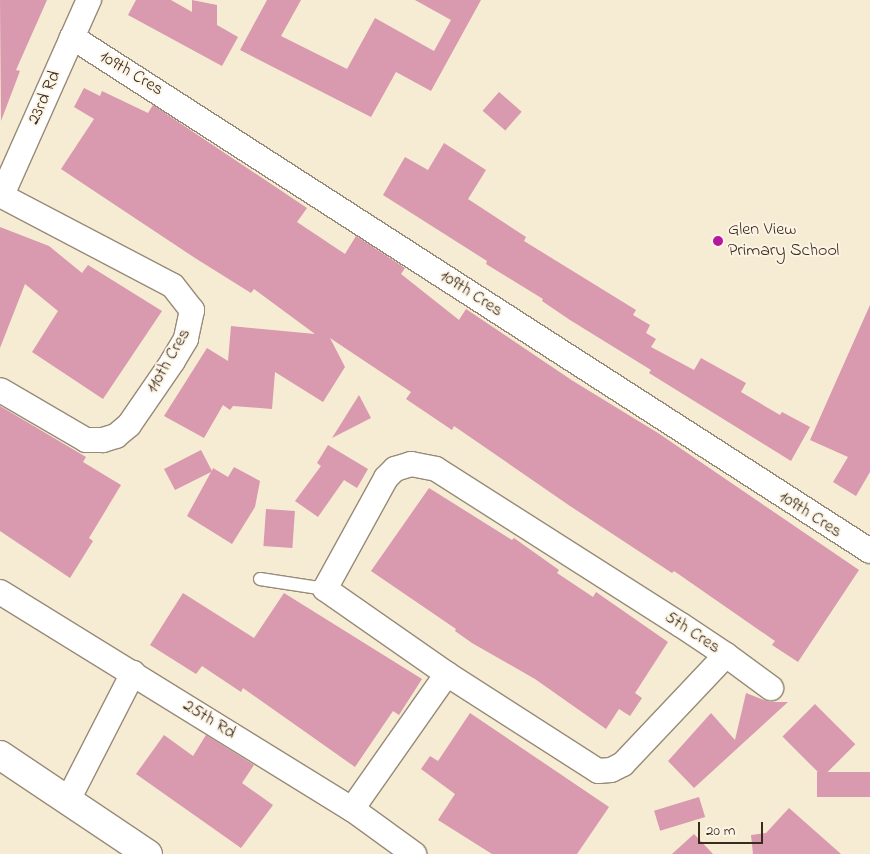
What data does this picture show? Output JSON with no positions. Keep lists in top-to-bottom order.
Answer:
{
  "streets": {
    "street": [
      "109th Cres",
      "23rd Rd",
      "110th Cres",
      "5th Cres",
      "25th Rd"
    ]
  },
  "crossings": [
    ["109th Cres", "23rd Rd"],
    ["23rd Rd", "110th Cres"]
  ],
  "places": ["Glen View Primary School"],
  "scale_bar": "20 m"
}
